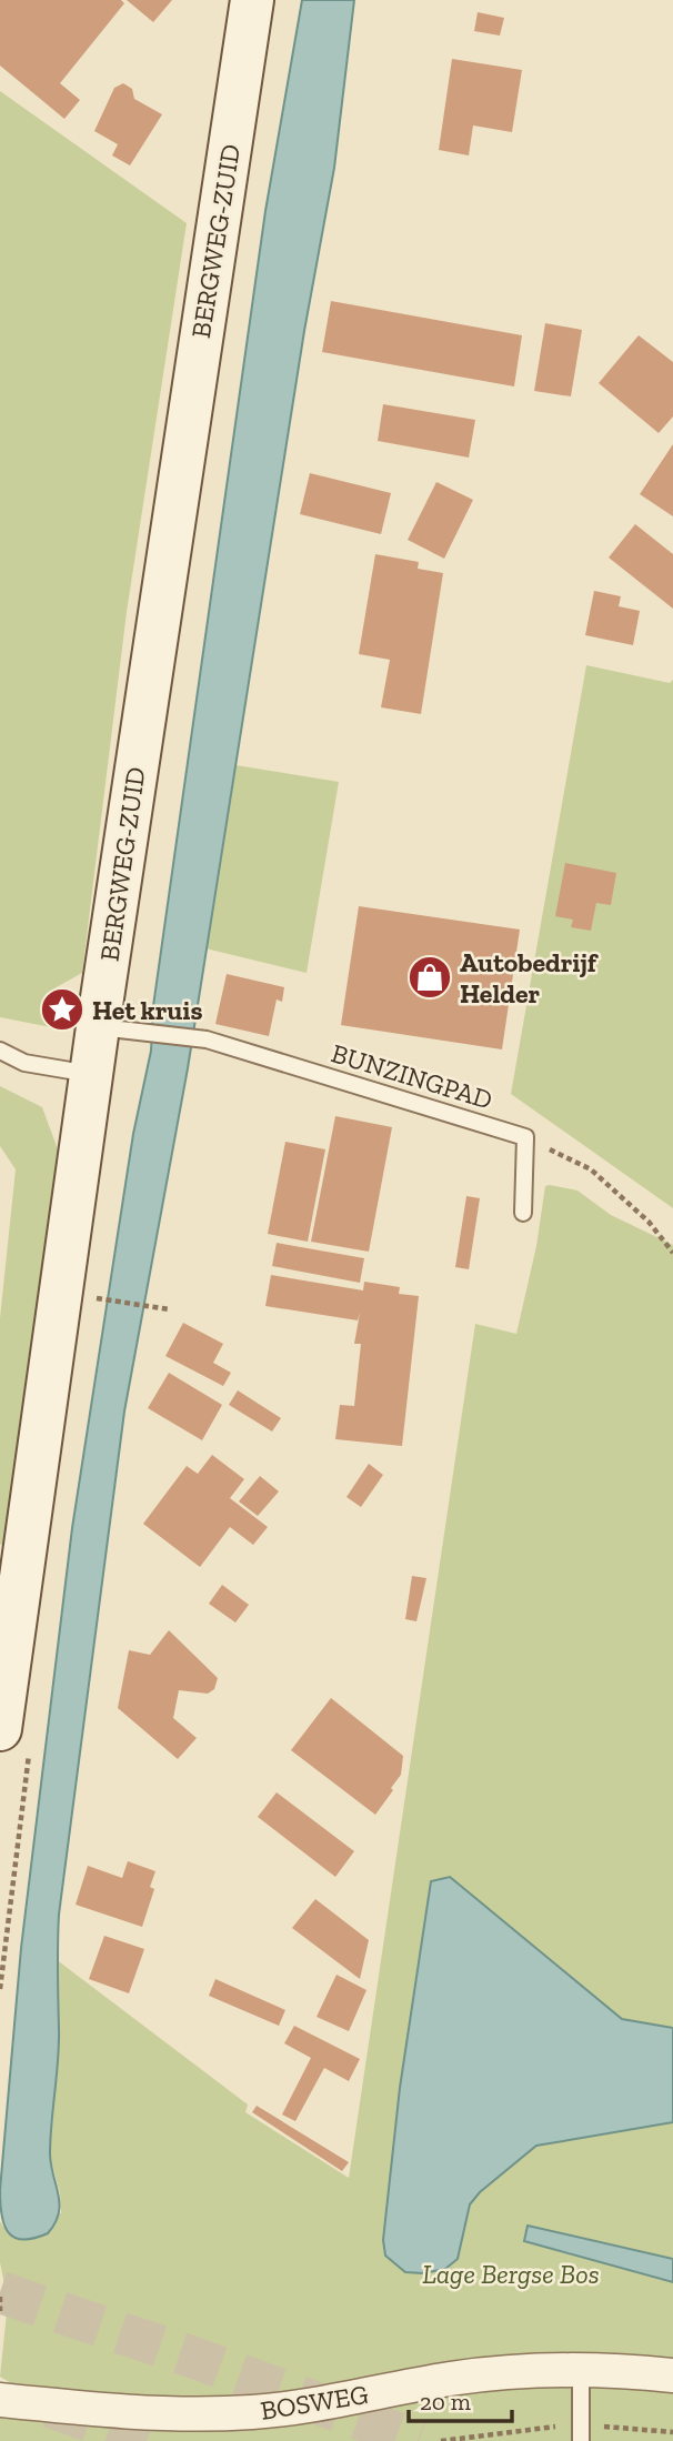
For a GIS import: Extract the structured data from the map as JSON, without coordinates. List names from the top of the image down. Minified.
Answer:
{"streets":{"street":["BERGWEG-ZUID","BOSWEG"],"lane":["BUNZINGPAD"]},"crossings":[["BERGWEG-ZUID","BUNZINGPAD"]],"parks":["Lage Bergse Bos"],"places":{"shop":["Autobedrijf Helder"],"place":["Het kruis"]},"scale_bar":"20 m"}
